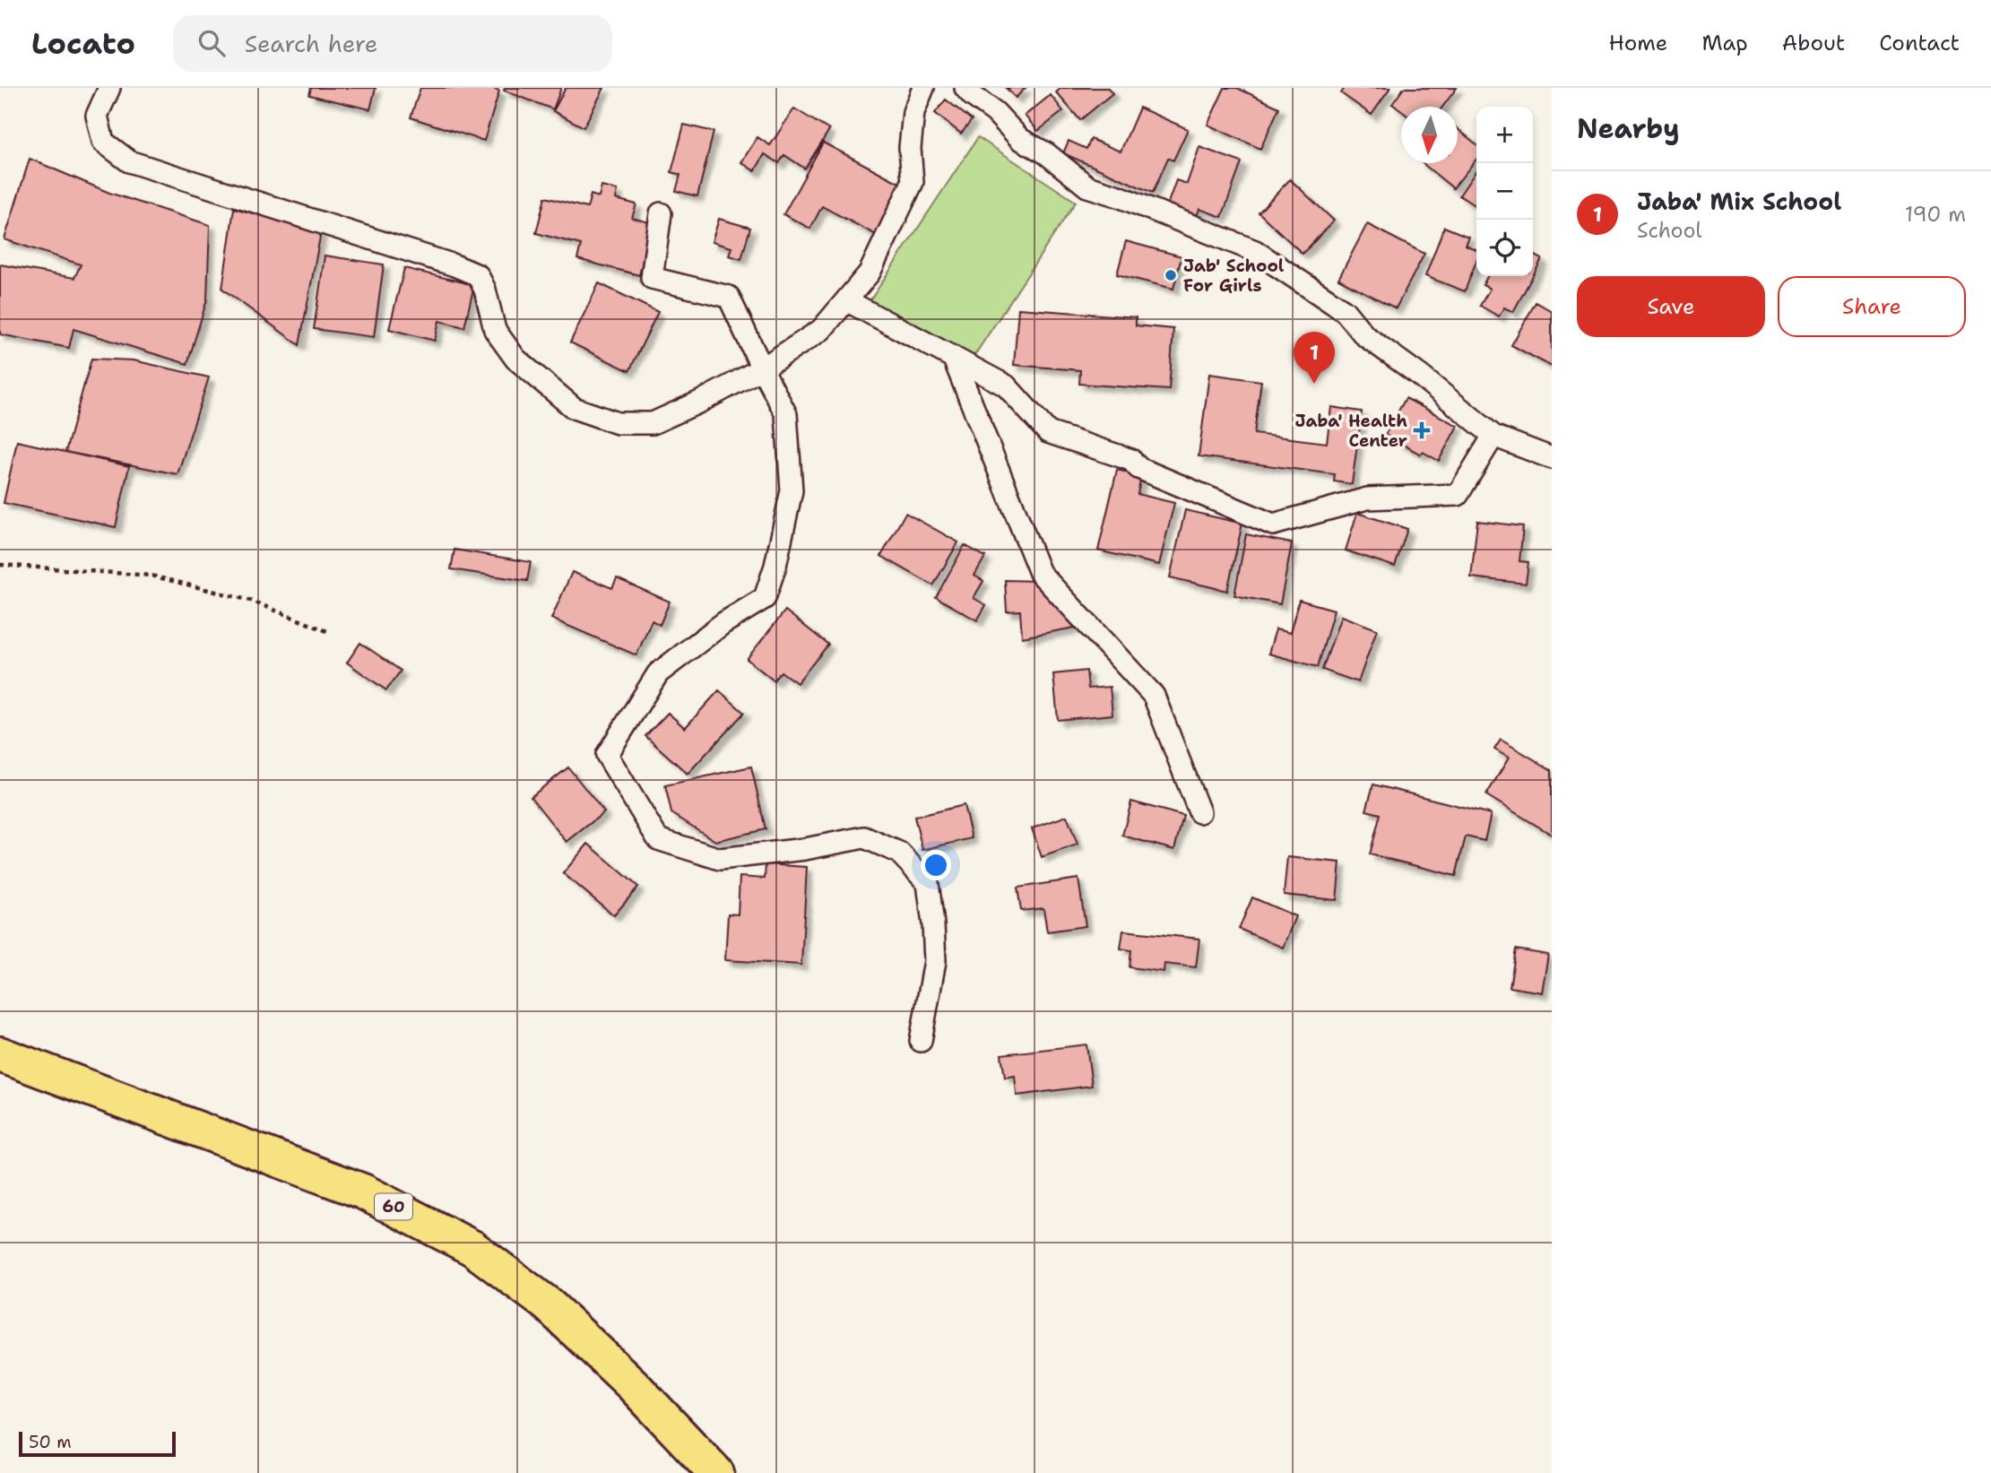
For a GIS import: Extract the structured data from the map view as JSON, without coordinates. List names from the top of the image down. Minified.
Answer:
{"streets":{"highway":["60"]},"places":{"other":["Jab' School For Girls"],"health":["Jaba' Health Center"]},"scale_bar":"50 m","north":"bottom","page":{"header":"Locato","search":"Search here","nav":["Home","Map","About","Contact"],"heading":"Nearby","map_buttons":["+","−"],"list":[{"mark":"1","name":"Jaba' Mix School","note":"School","value":"190 m"}],"buttons":["Save","Share"],"pins":"1","scale":"50 m"}}
